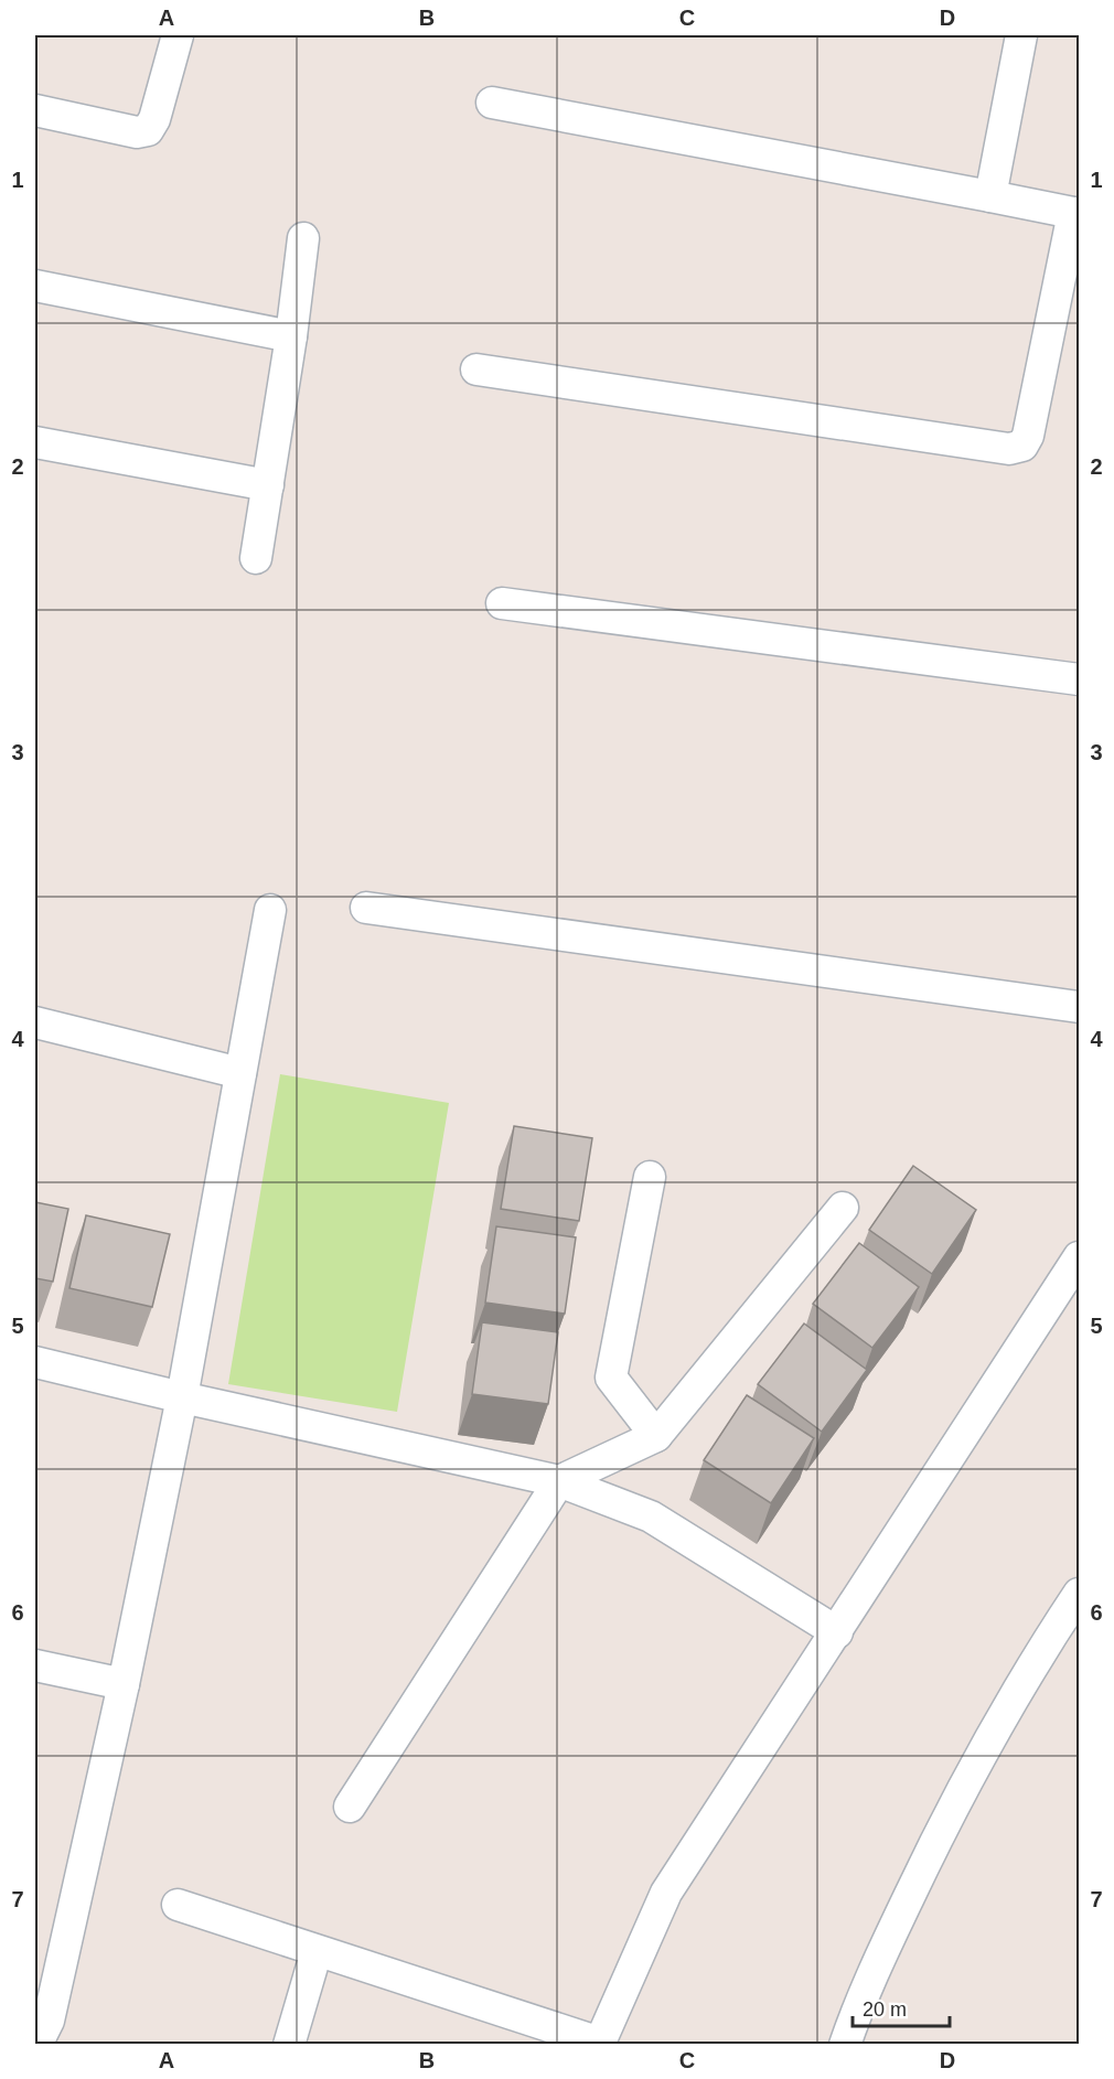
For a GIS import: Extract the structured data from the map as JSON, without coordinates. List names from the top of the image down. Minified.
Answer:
{"scale_bar":"20 m","grid":{"columns":["A","B","C","D"],"rows":["1","2","3","4","5","6","7"]}}
